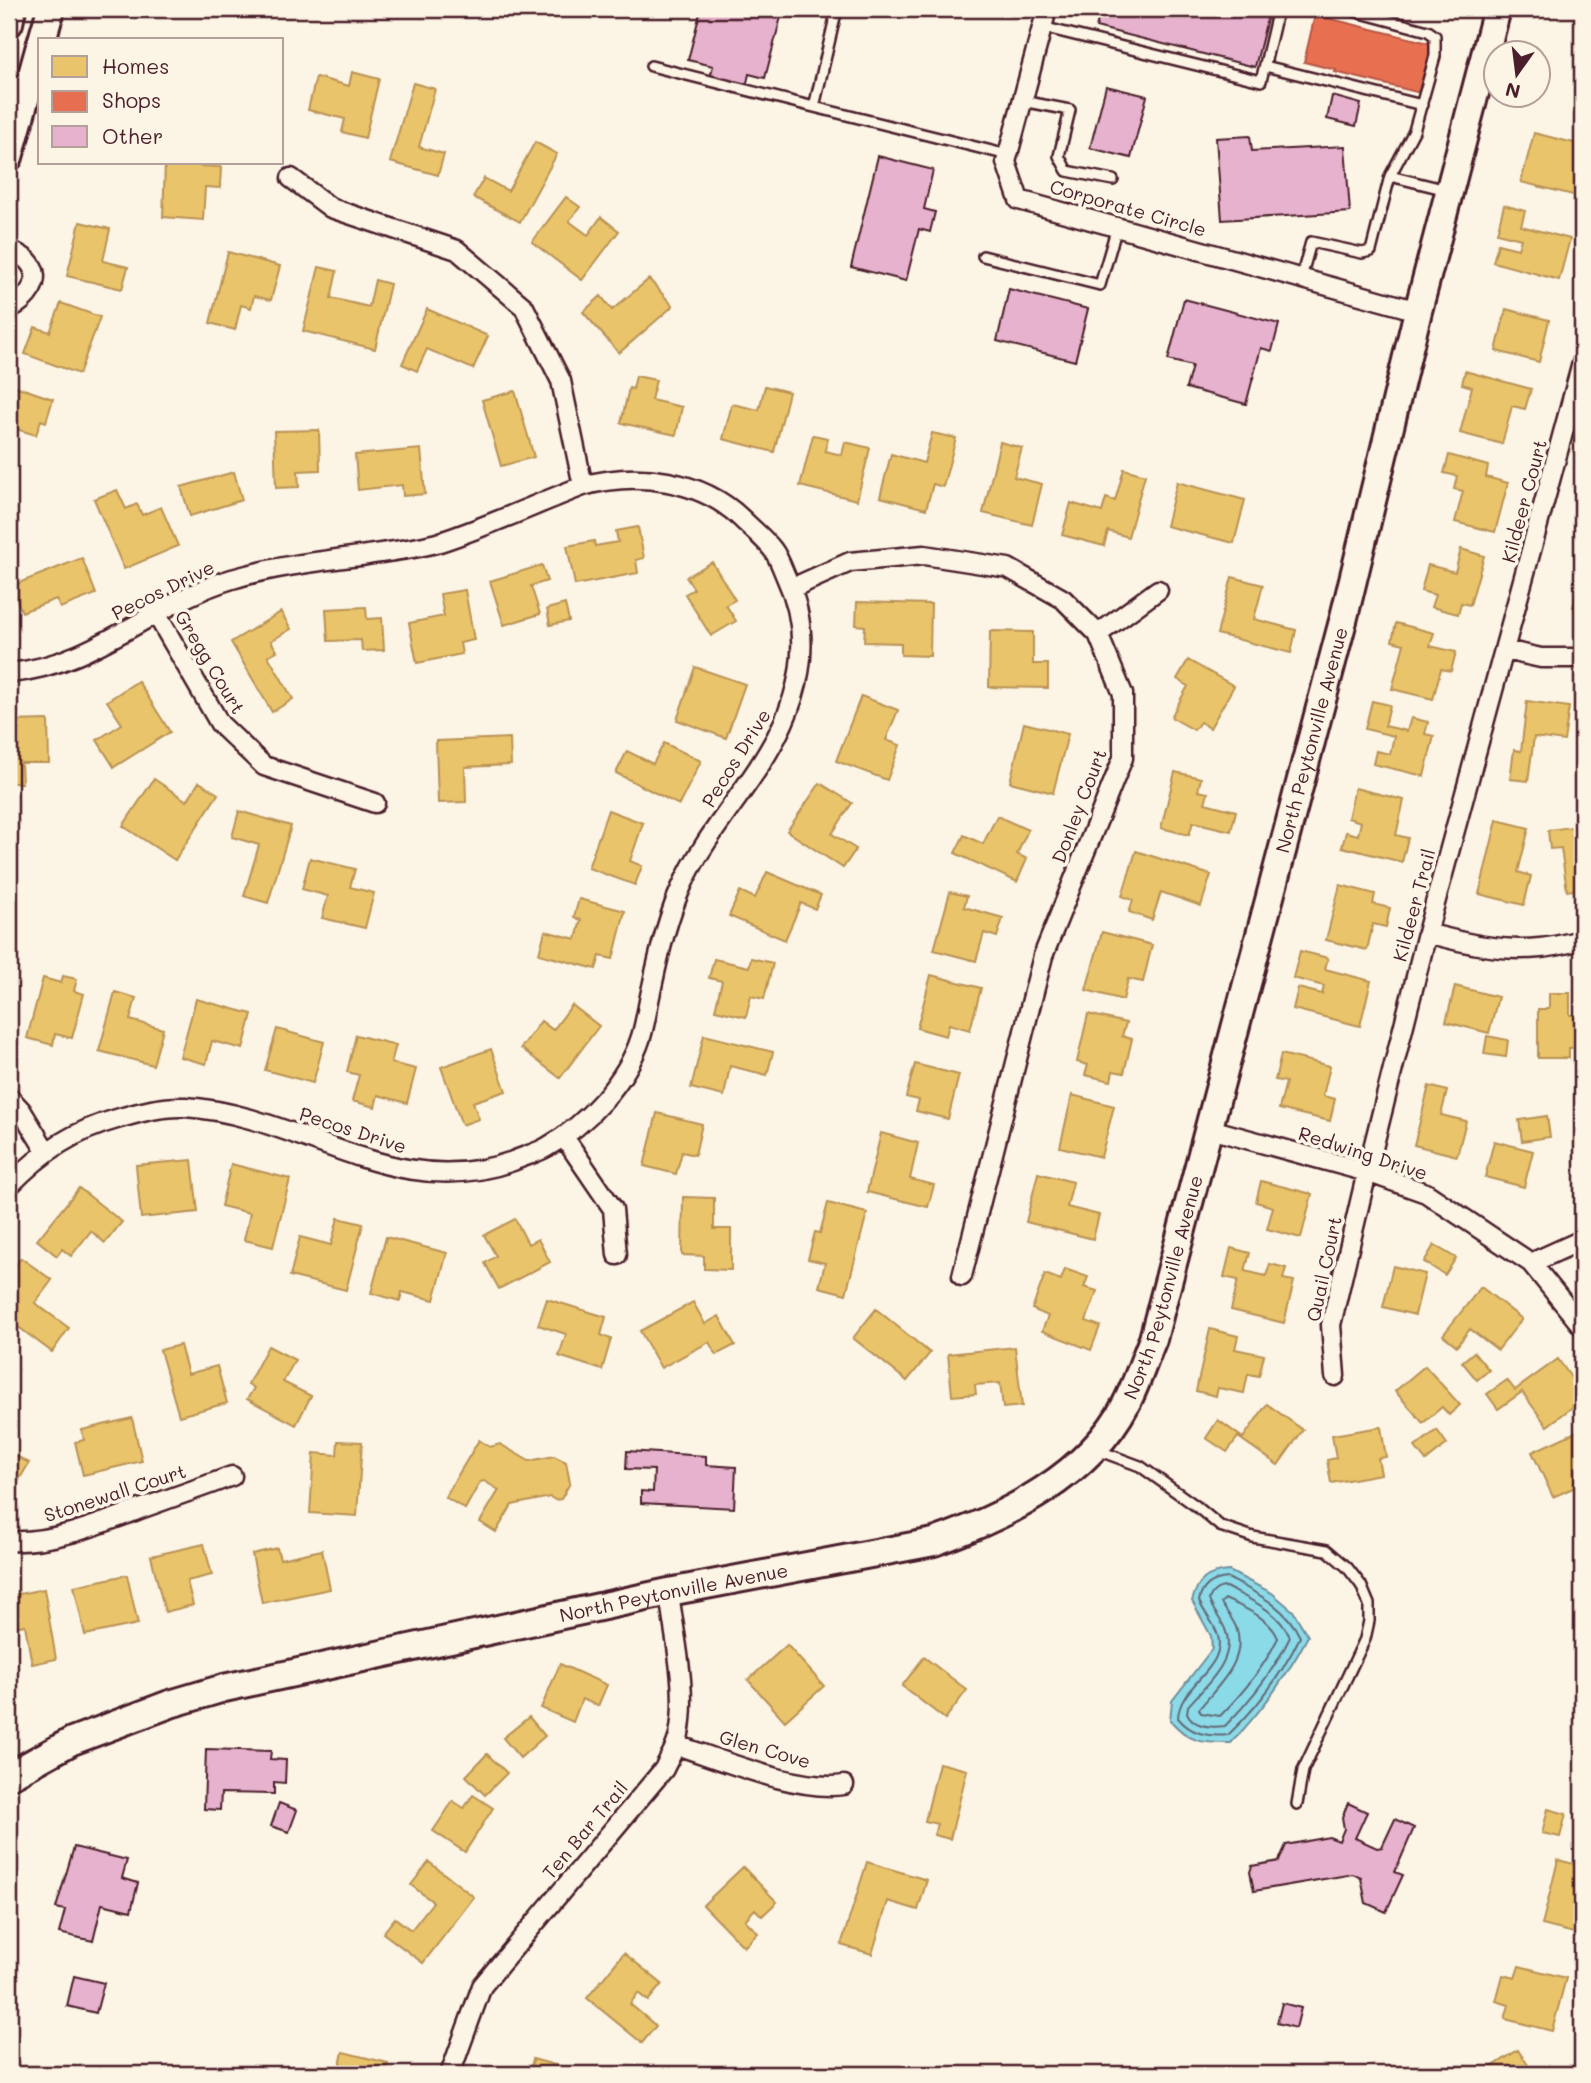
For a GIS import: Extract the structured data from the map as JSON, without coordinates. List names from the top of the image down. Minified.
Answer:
{"streets":{"street":["Corporate Circle","Kildeer Court","Pecos Drive","Gregg Court","North Peytonville Avenue","Donley Court","Kildeer Trail","Redwing Drive","Quail Court","Stonewall Court","Glen Cove","Ten Bar Trail"]},"crossings":[["Corporate Circle","North Peytonville Avenue"],["Kildeer Court","Kildeer Trail"],["Pecos Drive","Gregg Court"],["Pecos Drive","Donley Court"],["North Peytonville Avenue","Redwing Drive"],["North Peytonville Avenue","Ten Bar Trail"],["Kildeer Trail","Redwing Drive"],["Kildeer Trail","Quail Court"],["Redwing Drive","Quail Court"],["Glen Cove","Ten Bar Trail"]],"legend":["Homes","Shops","Other"],"north":"bottom"}
